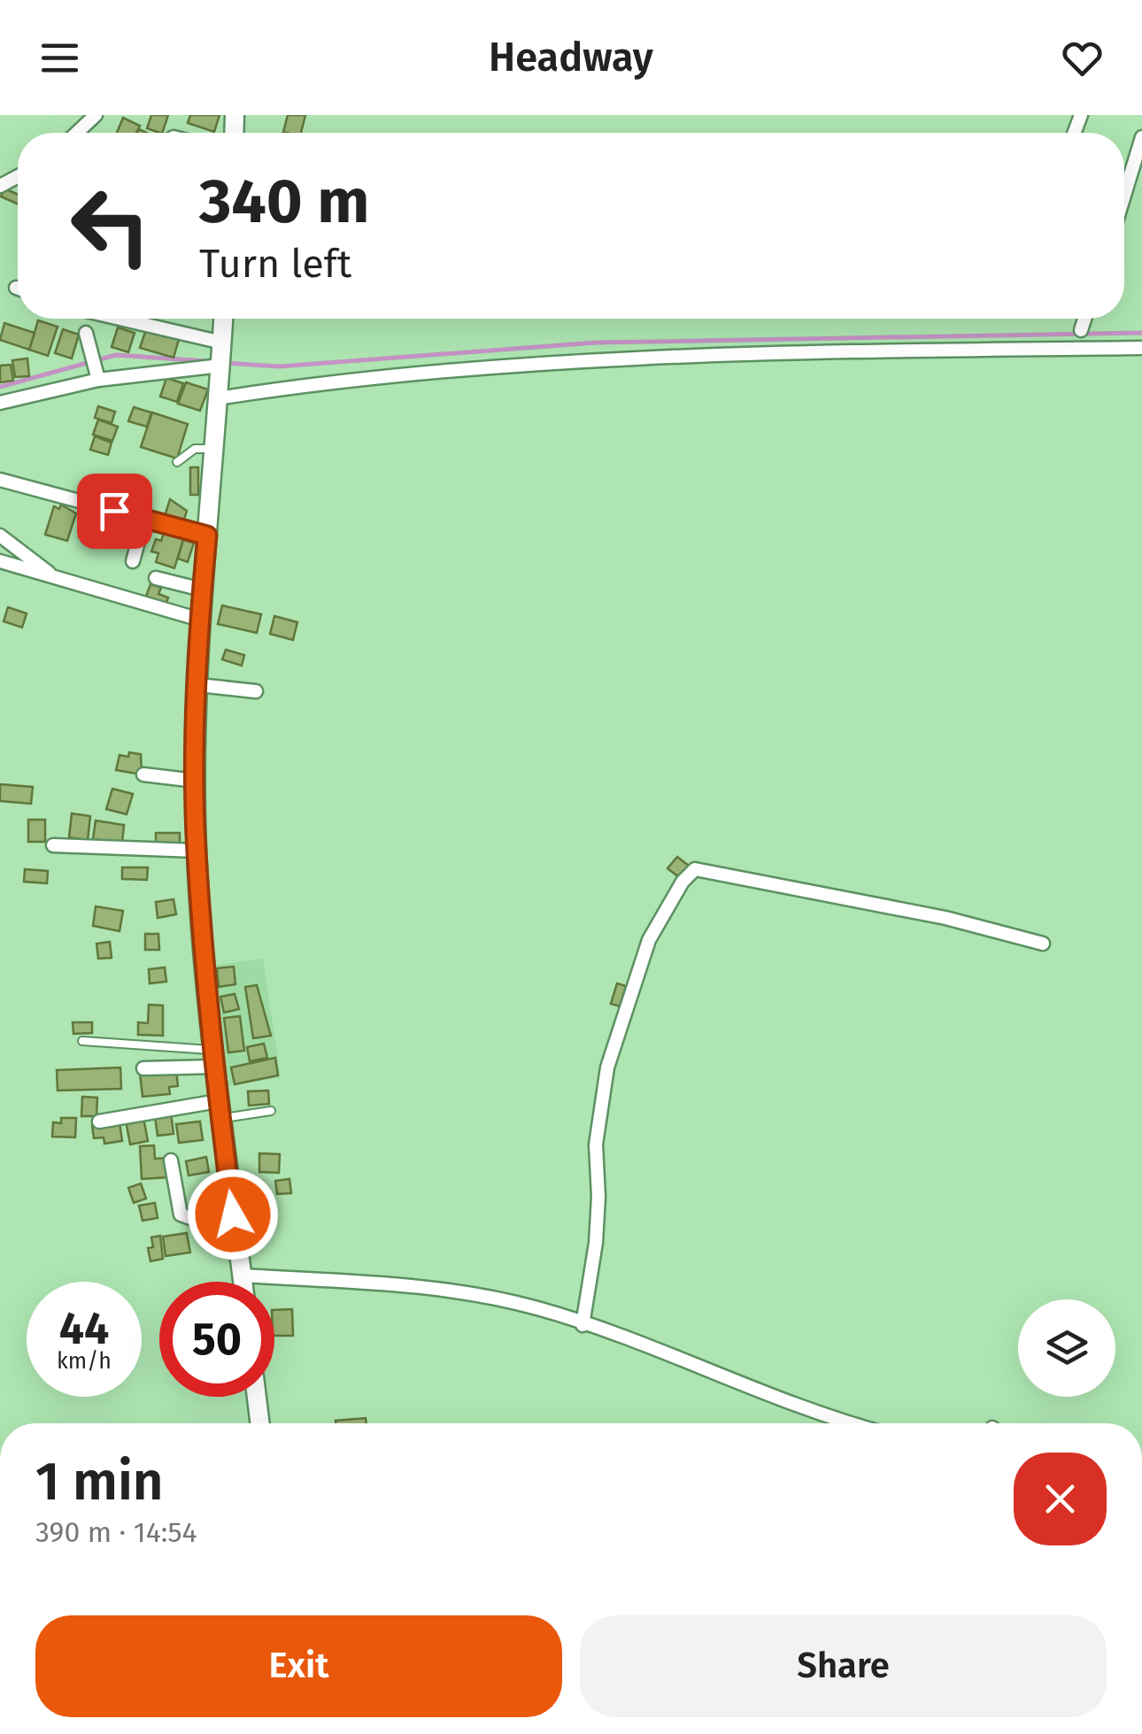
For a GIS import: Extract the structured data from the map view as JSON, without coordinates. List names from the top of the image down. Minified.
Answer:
{"page":{"header":"Headway","turn":["340 m","Turn left"],"speed":"44 km/h","limit":"50","heading":["1 min","390 m · 14:54"],"buttons":["Exit","Share"]}}
